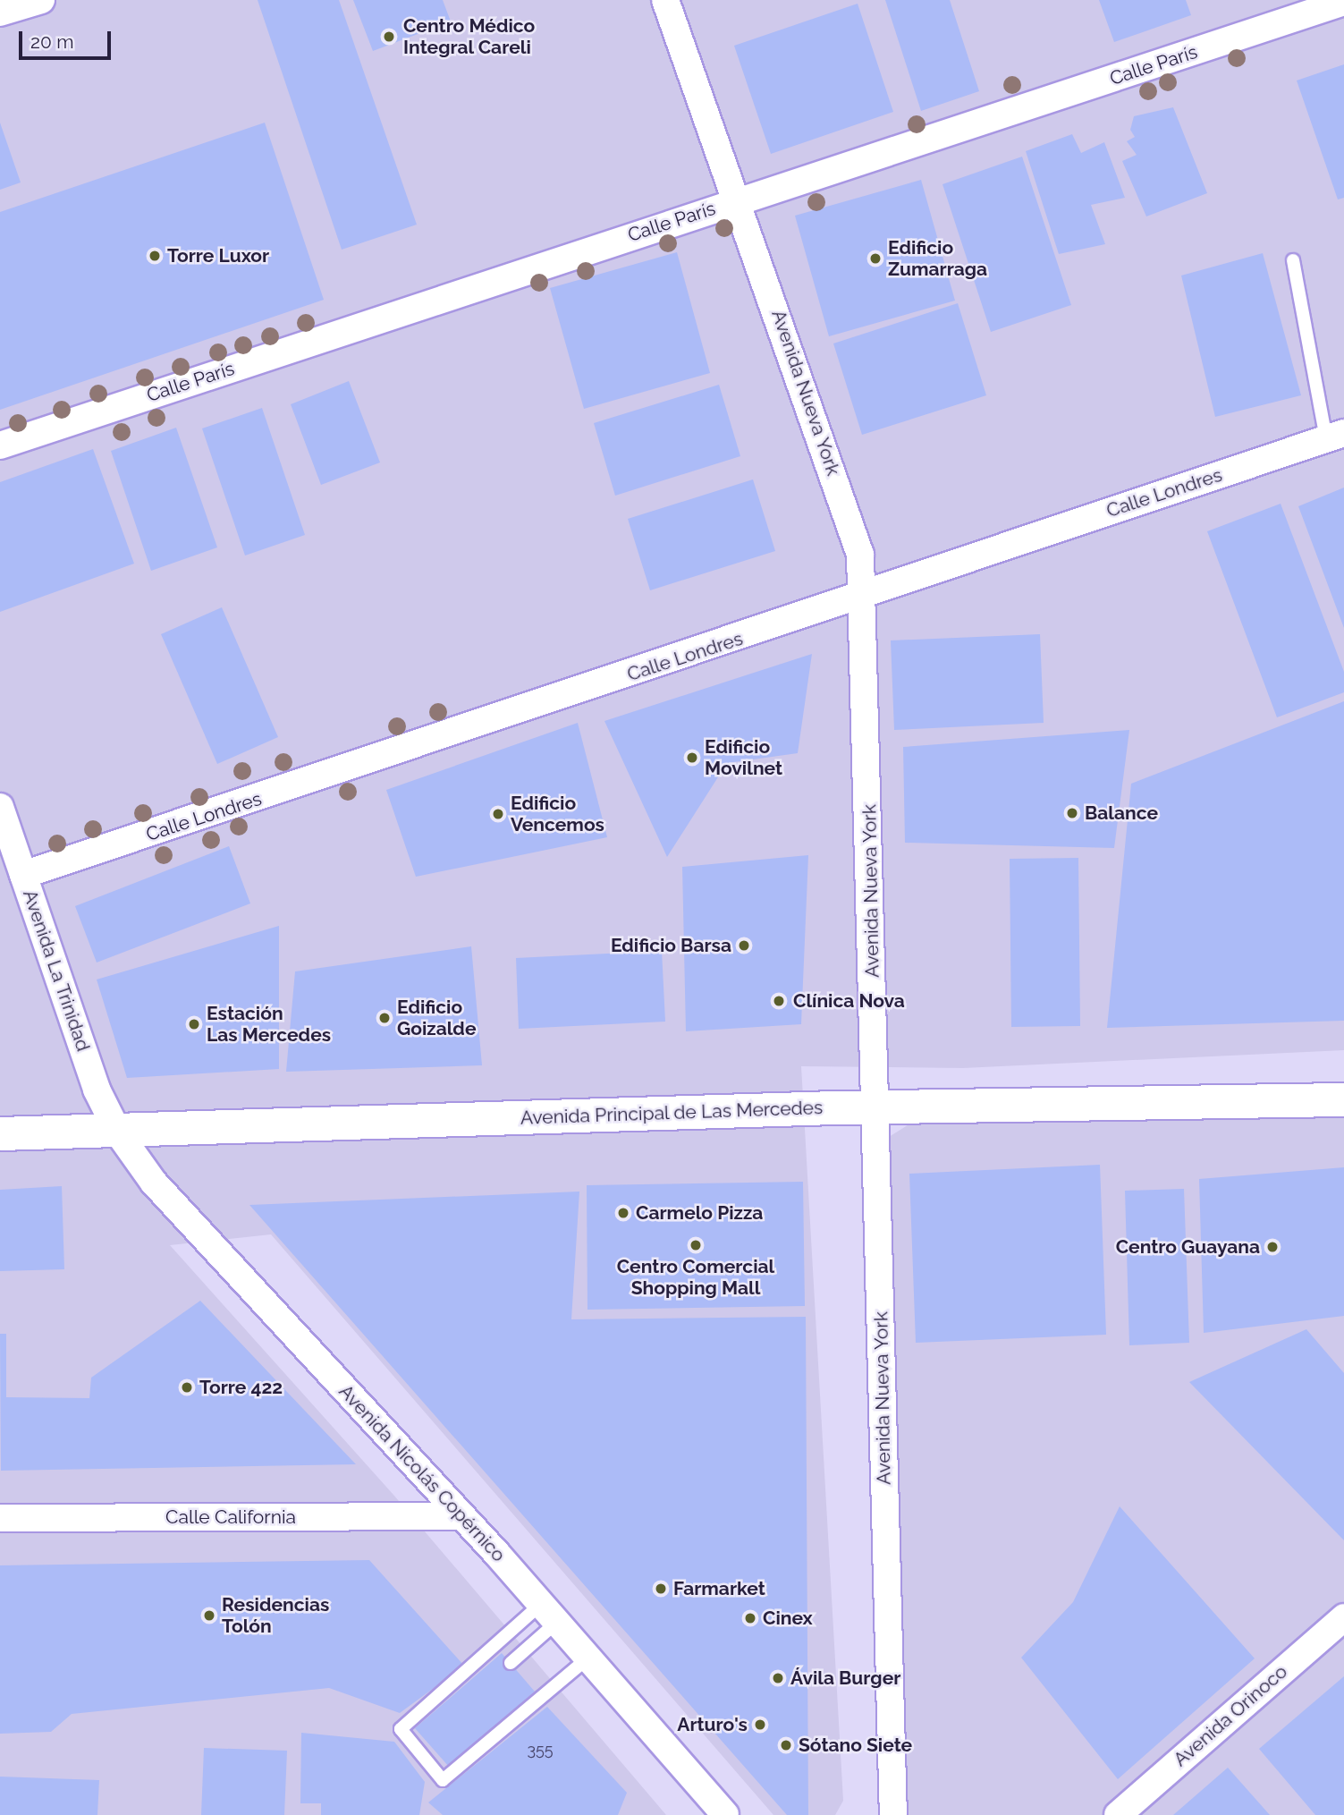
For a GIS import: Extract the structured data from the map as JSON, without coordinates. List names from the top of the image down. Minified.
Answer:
{"streets":{"street":["Calle París","Avenida Nueva York","Calle Londres","Avenida La Trinidad","Avenida Principal de Las Mercedes","Avenida Nicolás Copérnico","Calle California","Avenida Orinoco"]},"crossings":[["Calle París","Avenida Nueva York"],["Avenida Nueva York","Calle Londres"],["Avenida Nueva York","Avenida Principal de Las Mercedes"],["Calle Londres","Avenida La Trinidad"],["Avenida La Trinidad","Avenida Principal de Las Mercedes"],["Avenida La Trinidad","Avenida Nicolás Copérnico"],["Avenida Principal de Las Mercedes","Avenida Nicolás Copérnico"],["Avenida Nicolás Copérnico","Calle California"]],"places":["Centro Médico Integral Careli","Torre Luxor","Edificio Zumarraga","Edificio Movilnet","Balance","Edificio Vencemos","Edificio Barsa","Clínica Nova","Edificio Goizalde","Estación Las Mercedes","Carmelo Pizza","Centro Comercial Shopping Mall","Centro Guayana","Torre 422","Farmarket","Residencias Tolón","Cinex","Ávila Burger","Arturo's","Sótano Siete"],"house_numbers":["355"],"scale_bar":"20 m"}
